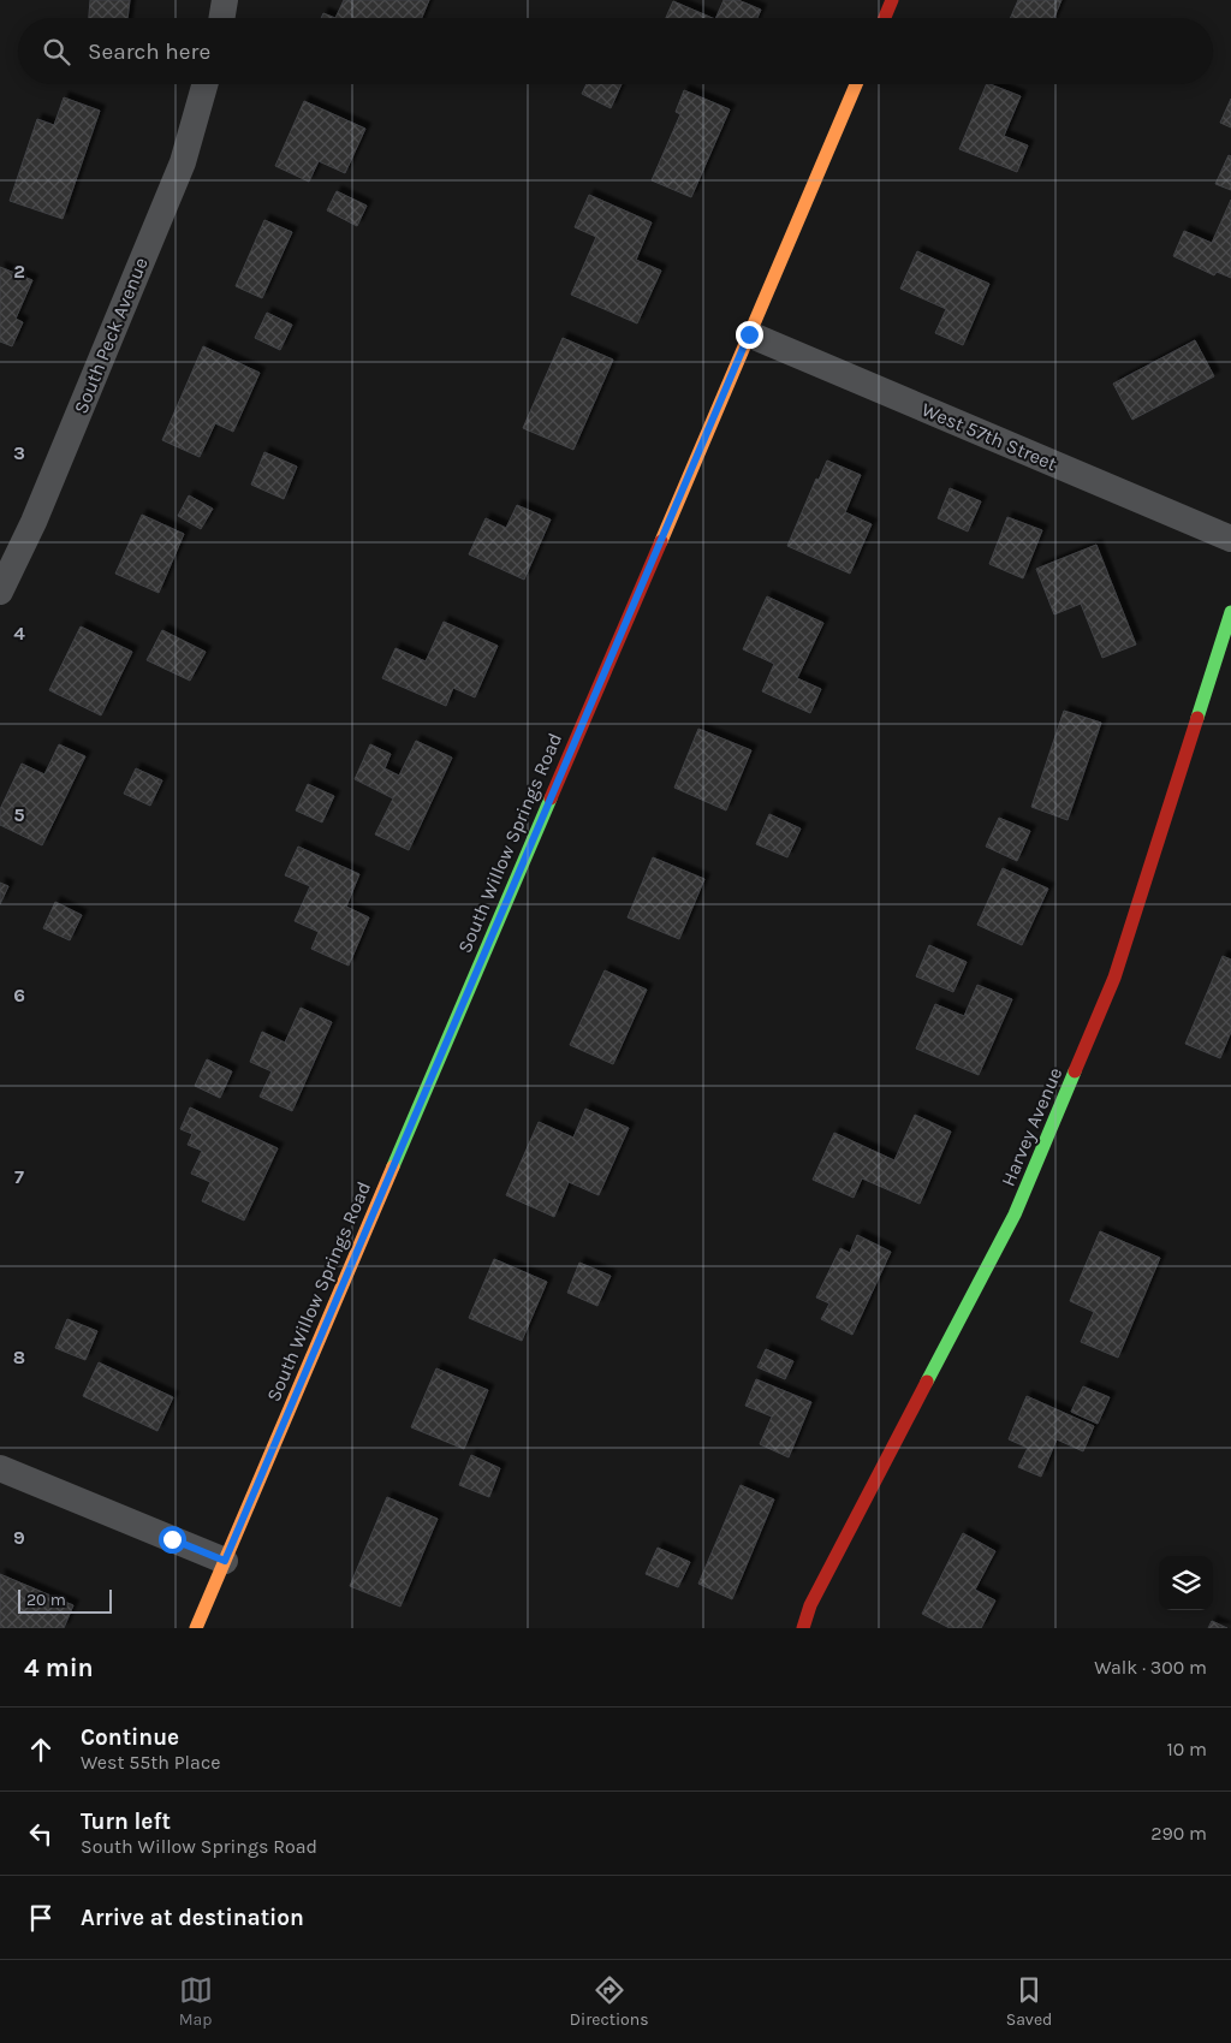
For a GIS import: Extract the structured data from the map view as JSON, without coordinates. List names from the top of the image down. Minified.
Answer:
{"streets":{"street":["South Peck Avenue","West 57th Street","South Willow Springs Road","Harvey Avenue"]},"crossings":[["West 57th Street","South Willow Springs Road"]],"scale_bar":"20 m","page":{"search":"Search here","scale":"20 m","heading":["4 min","Walk · 300 m"],"list":[["Continue","West 55th Place","10 m"],["Turn left","South Willow Springs Road","290 m"],"Arrive at destination"],"nav":["Map","Directions","Saved"]},"grid":{"rows":["2","3","4","5","6","7","8","9"]}}
